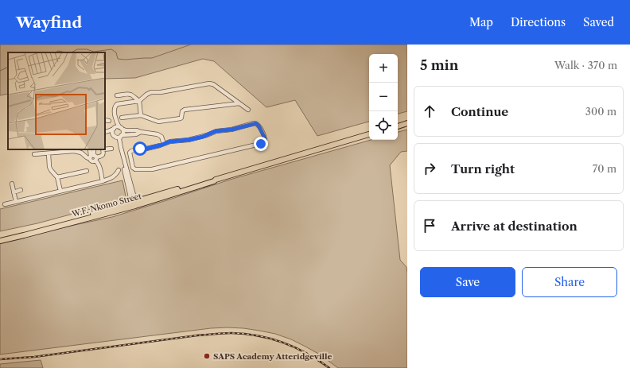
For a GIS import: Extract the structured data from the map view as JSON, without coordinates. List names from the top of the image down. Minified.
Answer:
{"streets":{"main road":["W.F. Nkomo Street"]},"places":["SAPS Academy Atteridgeville"],"page":{"header":"Wayfind","nav":["Map","Directions","Saved"],"heading":["5 min","Walk · 370 m"],"map_buttons":["+","−"],"list":[["Continue","300 m"],["Turn right","70 m"],"Arrive at destination"],"buttons":["Save","Share"]}}
